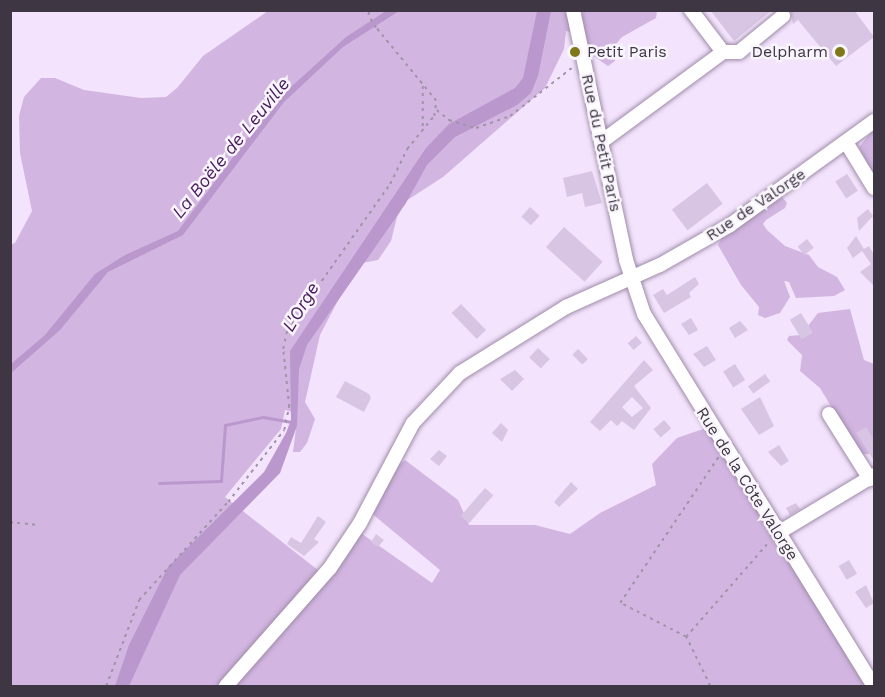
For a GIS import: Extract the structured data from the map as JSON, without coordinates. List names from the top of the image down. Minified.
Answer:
{"streets":{"street":["Rue du Petit Paris","Rue de Valorge","Rue de la Côte Valorge"]},"crossings":[["Rue du Petit Paris","Rue de Valorge"],["Rue du Petit Paris","Rue de la Côte Valorge"],["Rue de Valorge","Rue de la Côte Valorge"]],"water":["La Boële de Leuville","L'Orge"],"places":["Petit Paris","Delpharm"]}
